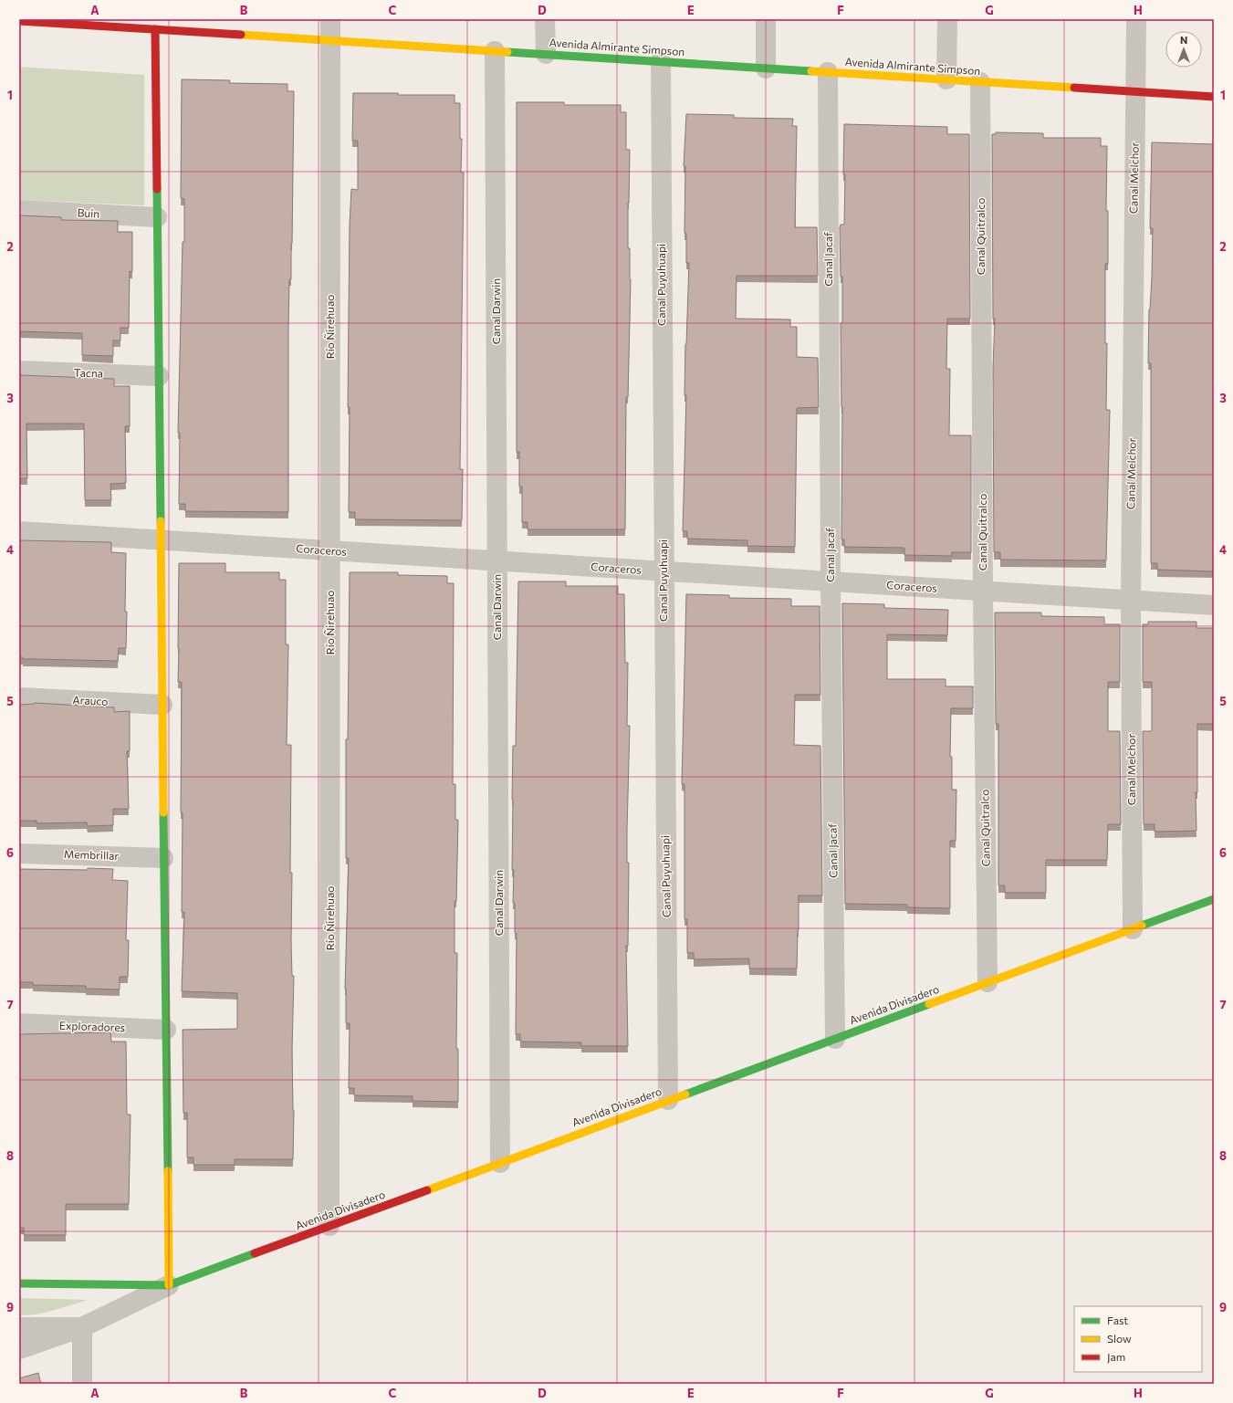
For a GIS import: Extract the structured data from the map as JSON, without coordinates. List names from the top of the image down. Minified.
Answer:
{"streets":{"street":["Avenida Almirante Simpson","Canal Melchor","Buin","Canal Quitralco","Canal Jacaf","Canal Puyuhuapi","Canal Darwin","Río Ñirehuao","Tacna","Coraceros","Arauco","Membrillar","Avenida Divisadero","Exploradores"]},"crossings":[["Avenida Almirante Simpson","Canal Melchor"],["Avenida Almirante Simpson","Canal Quitralco"],["Avenida Almirante Simpson","Canal Jacaf"],["Avenida Almirante Simpson","Canal Puyuhuapi"],["Avenida Almirante Simpson","Canal Darwin"],["Avenida Almirante Simpson","Río Ñirehuao"],["Canal Melchor","Coraceros"],["Canal Melchor","Avenida Divisadero"],["Canal Quitralco","Coraceros"],["Canal Quitralco","Avenida Divisadero"],["Canal Jacaf","Coraceros"],["Canal Jacaf","Avenida Divisadero"],["Canal Puyuhuapi","Coraceros"],["Canal Puyuhuapi","Avenida Divisadero"],["Canal Darwin","Coraceros"],["Canal Darwin","Avenida Divisadero"],["Río Ñirehuao","Coraceros"],["Río Ñirehuao","Avenida Divisadero"]],"legend":["Fast","Slow","Jam"],"north":"top","grid":{"columns":["A","B","C","D","E","F","G","H"],"rows":["1","2","3","4","5","6","7","8","9"]}}
